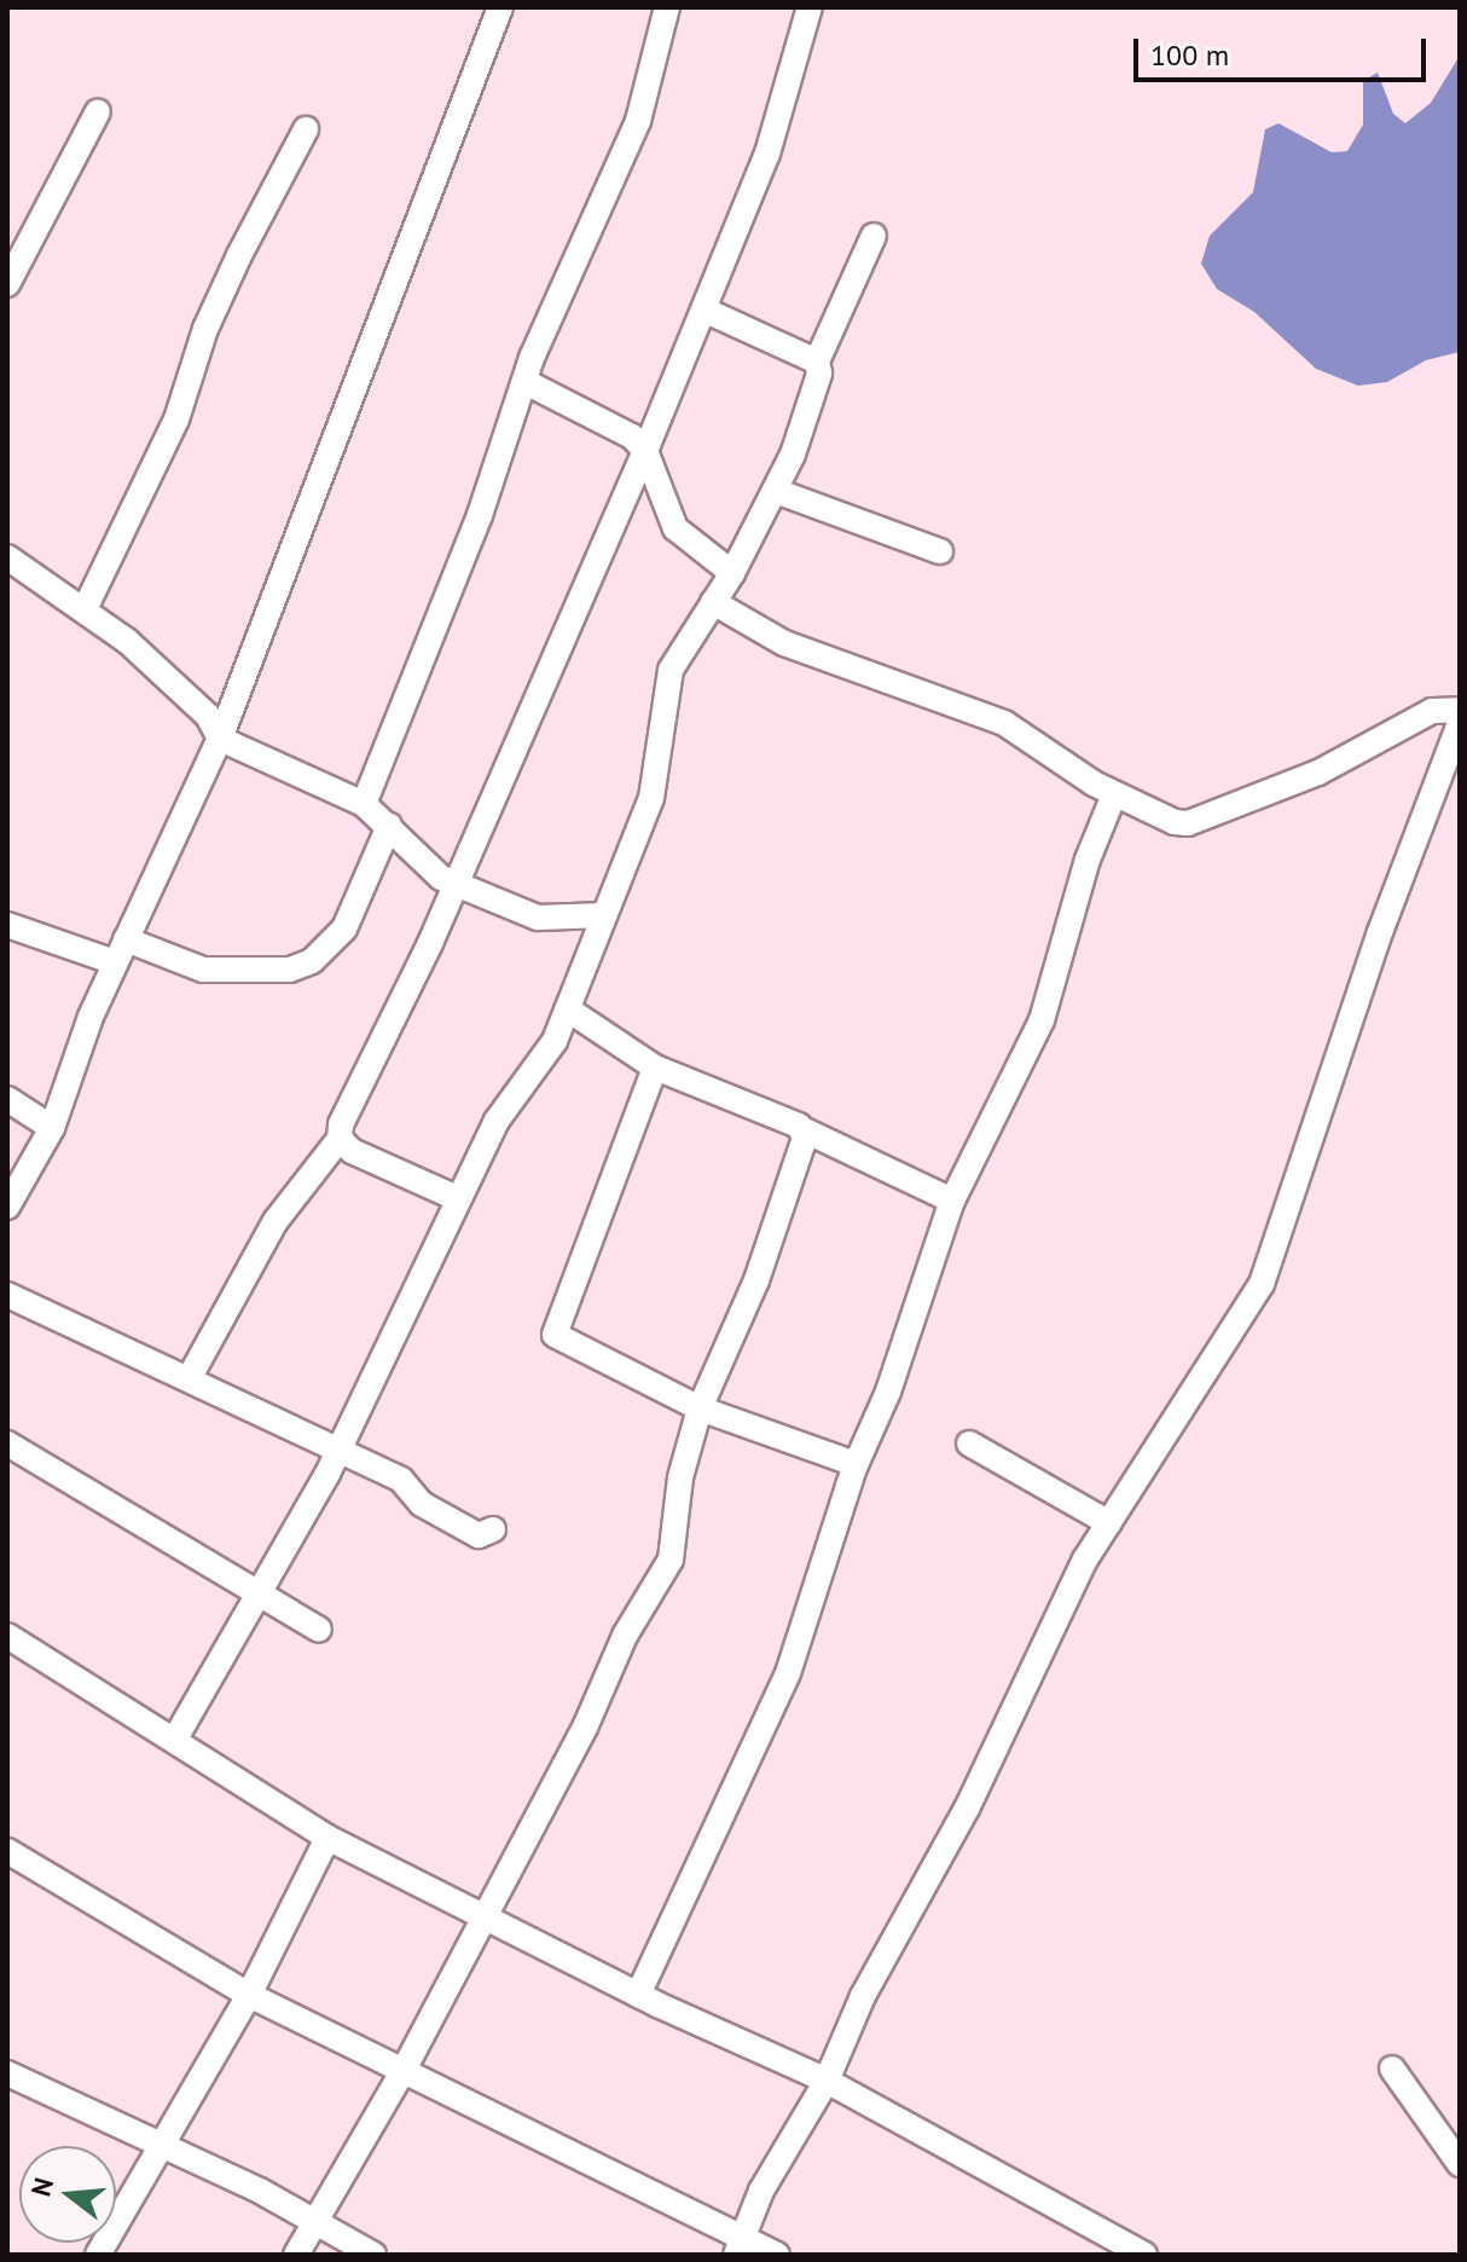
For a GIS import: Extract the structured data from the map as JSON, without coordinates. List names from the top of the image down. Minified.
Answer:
{"scale_bar":"100 m","north":"left"}
